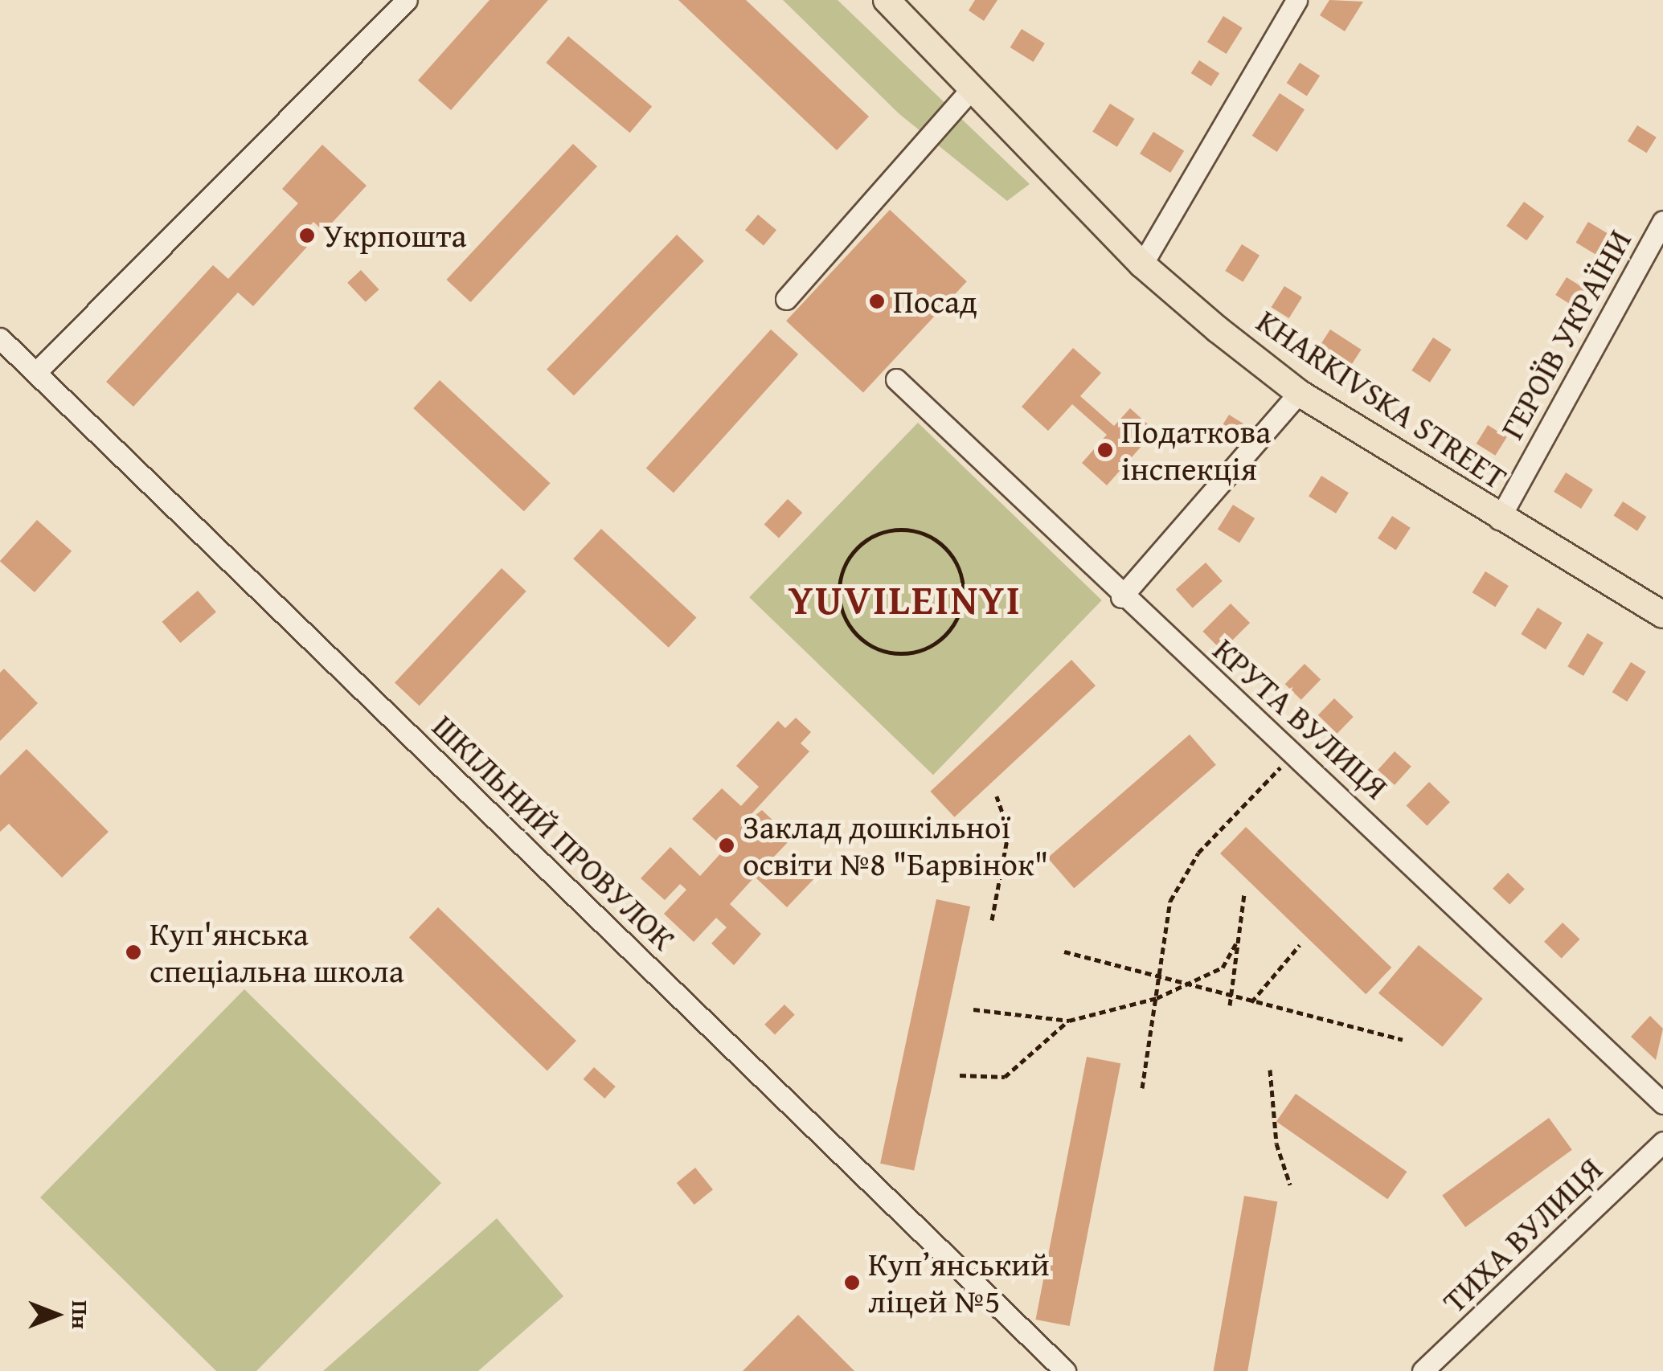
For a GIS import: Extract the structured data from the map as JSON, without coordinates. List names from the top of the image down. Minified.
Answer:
{"streets":{"main road":["KHARKIVSKA STREET"],"street":["ГЕРОЇВ УКРАЇНИ","КРУТА ВУЛИЦЯ","ШКІЛЬНИЙ ПРОВУЛОК","ТИХА ВУЛИЦЯ"]},"crossings":[["ГЕРОЇВ УКРАЇНИ","KHARKIVSKA STREET"]],"districts":["YUVILEINYI"],"places":["Укрпошта","Посад","Податкова інспекція","Заклад дошкільної освіти №8 \"Барвінок\"","Куп'янська спеціальна школа","Куп’янський ліцей №5"],"north":"right"}
